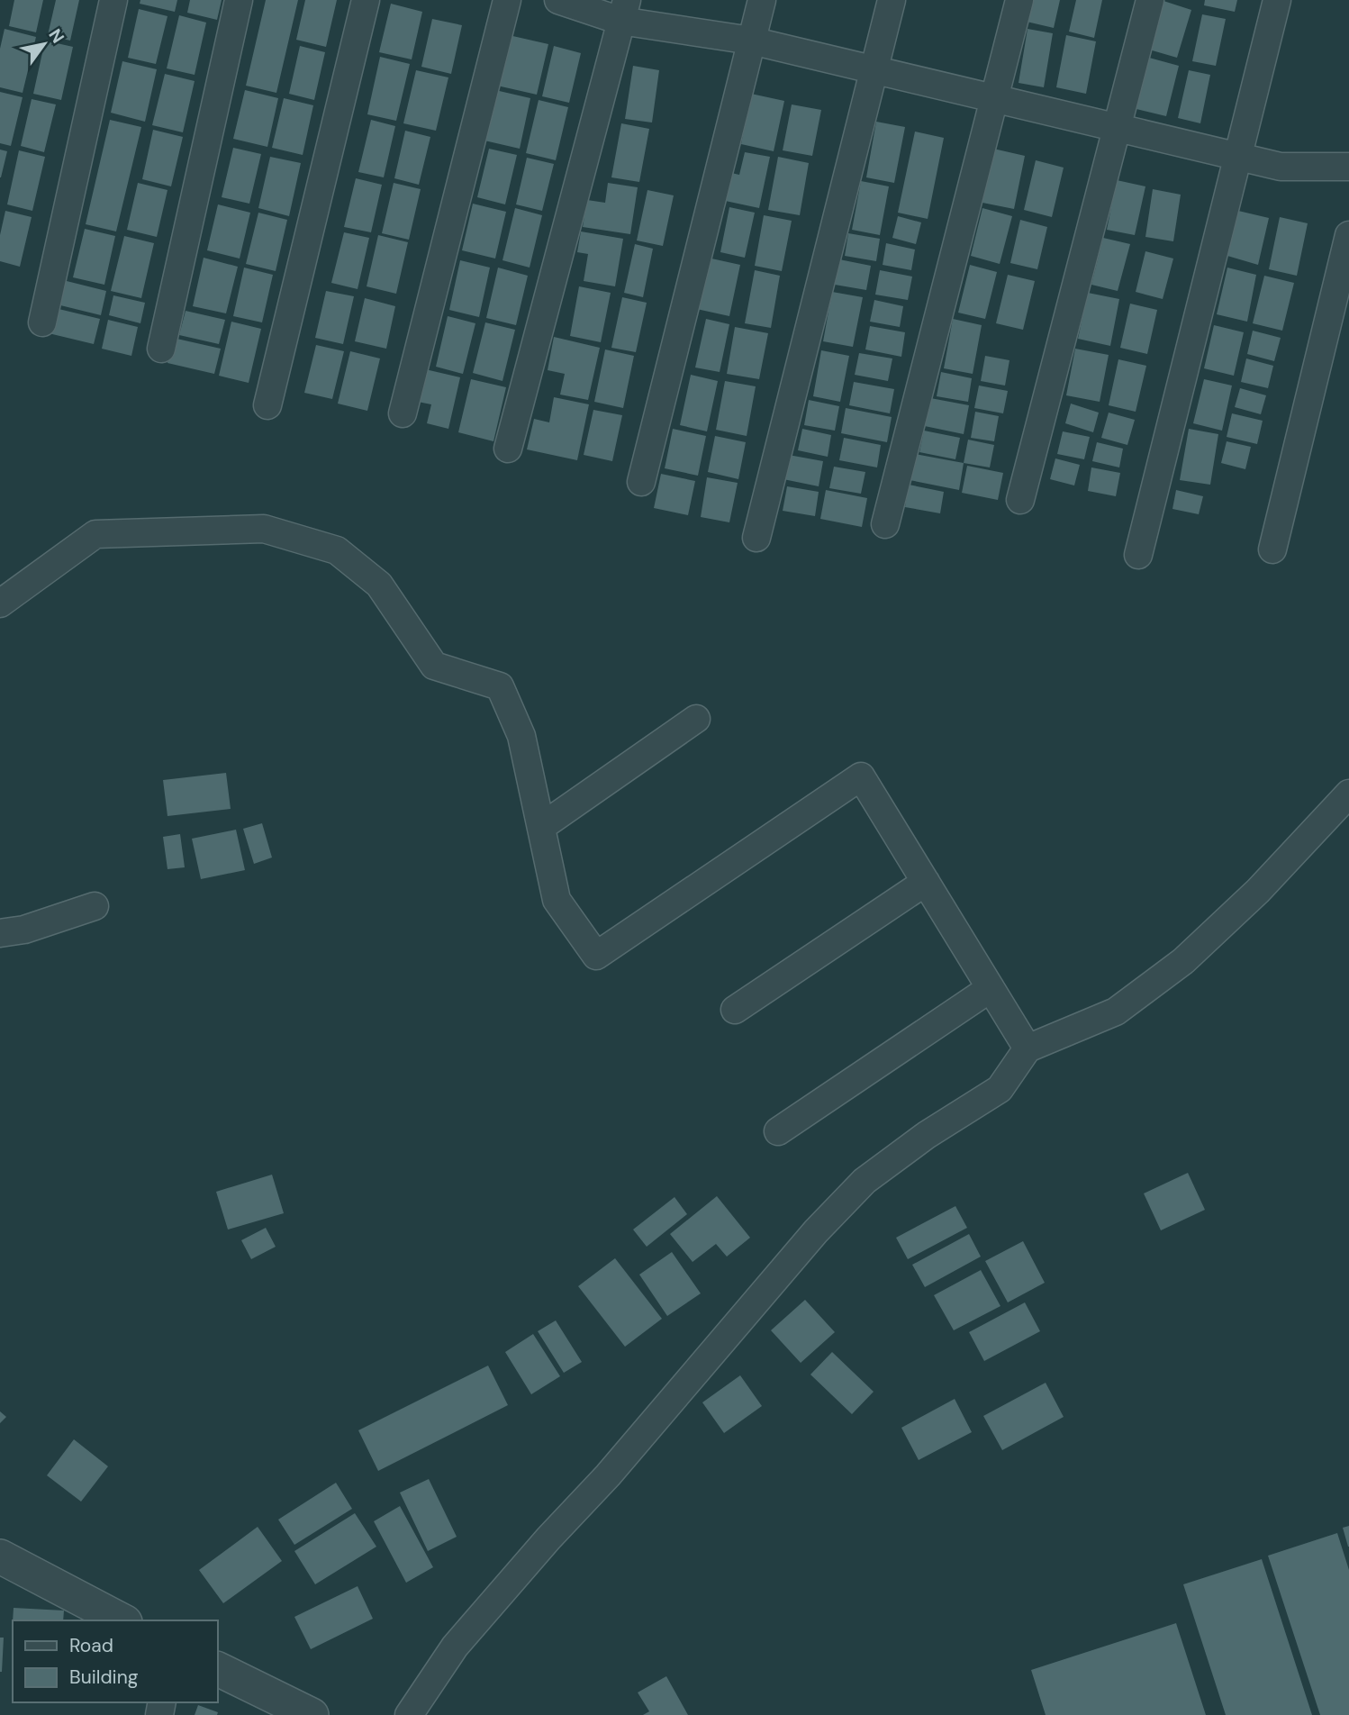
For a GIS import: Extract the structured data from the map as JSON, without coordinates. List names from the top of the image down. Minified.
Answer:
{"legend":["Road","Building"],"north":"top right"}
